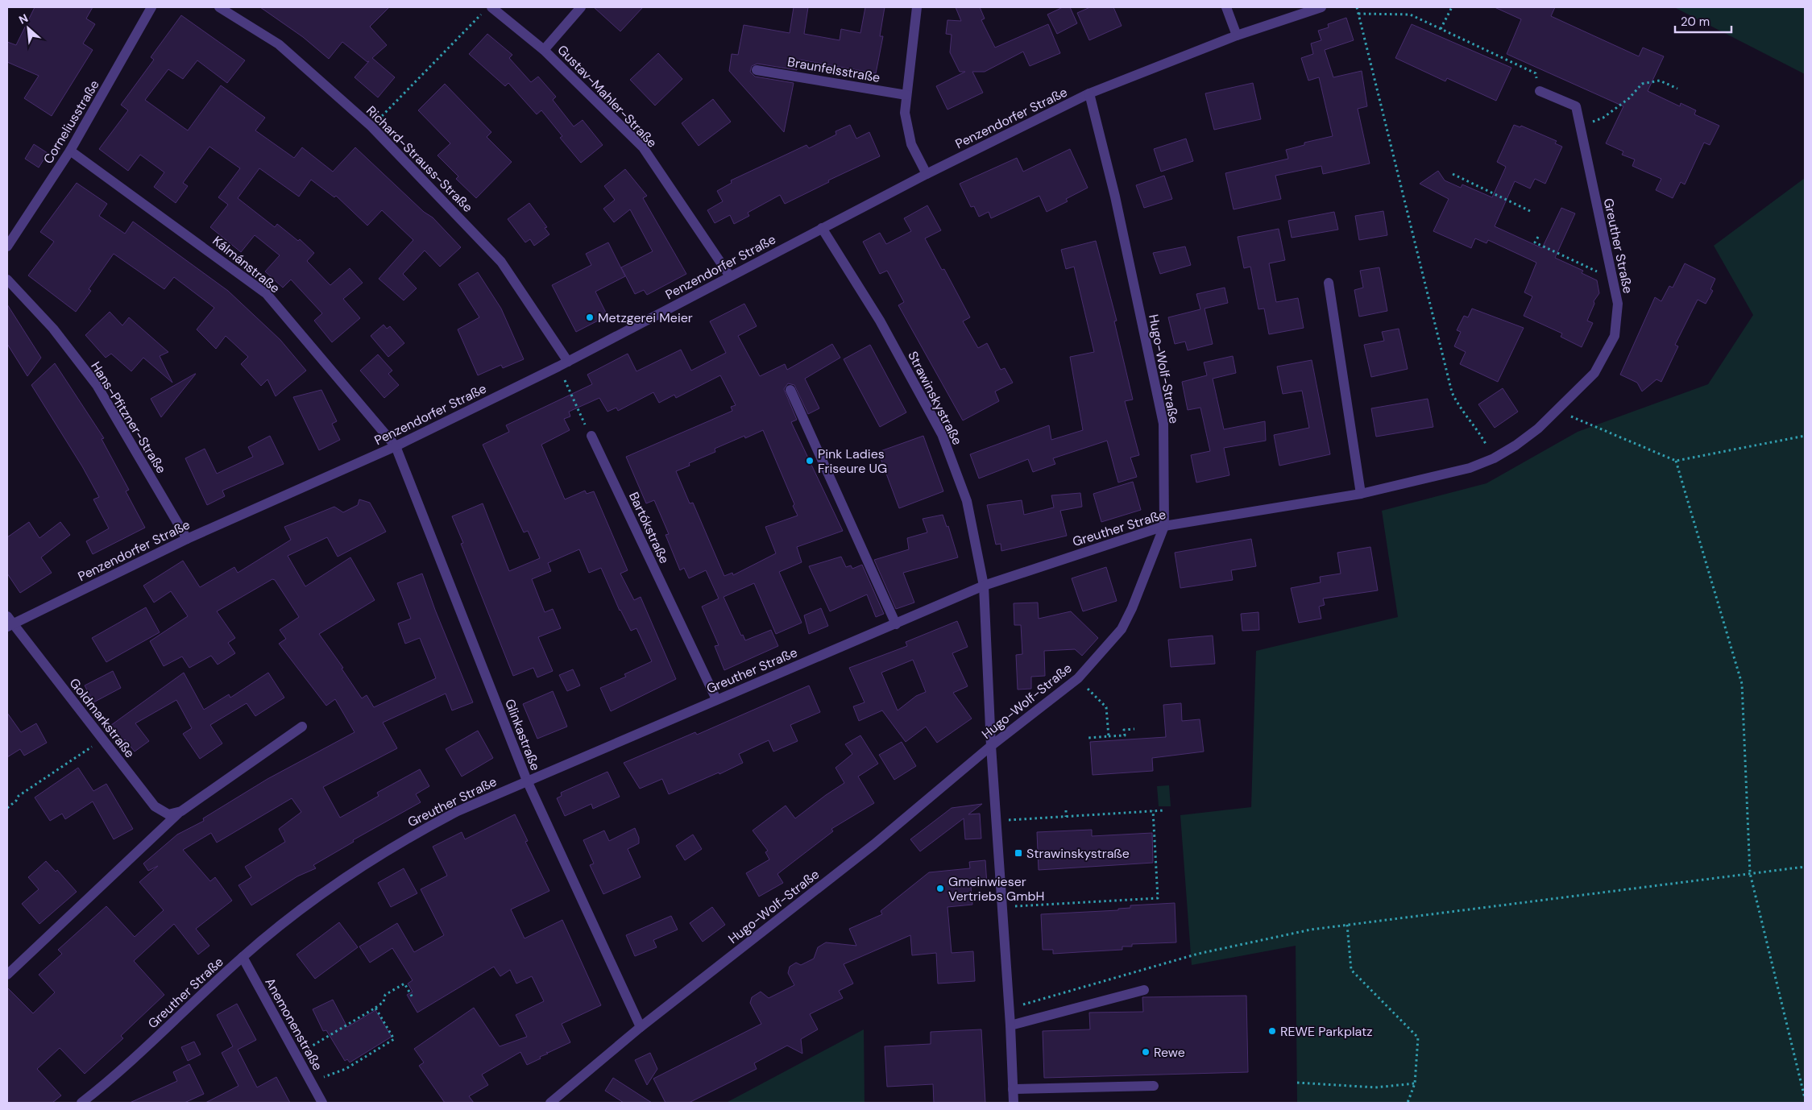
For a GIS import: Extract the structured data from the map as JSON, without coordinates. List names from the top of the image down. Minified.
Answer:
{"streets":{"street":["Braunfelsstraße","Gustav-Mahler-Straße","Penzendorfer Straße","Corneliusstraße","Richard-Strauss-Straße","Greuther Straße","Kálmánstraße","Hugo-Wolf-Straße","Strawinskystraße","Hans-Pfitzner-Straße","Bartókstraße","Goldmarkstraße","Glinkastraße","Anemonenstraße"]},"crossings":[["Gustav-Mahler-Straße","Penzendorfer Straße"],["Penzendorfer Straße","Richard-Strauss-Straße"],["Penzendorfer Straße","Kálmánstraße"],["Penzendorfer Straße","Hugo-Wolf-Straße"],["Penzendorfer Straße","Strawinskystraße"],["Penzendorfer Straße","Hans-Pfitzner-Straße"],["Penzendorfer Straße","Goldmarkstraße"],["Penzendorfer Straße","Glinkastraße"],["Corneliusstraße","Kálmánstraße"],["Greuther Straße","Hugo-Wolf-Straße"],["Greuther Straße","Strawinskystraße"],["Greuther Straße","Bartókstraße"],["Greuther Straße","Glinkastraße"],["Greuther Straße","Anemonenstraße"],["Kálmánstraße","Glinkastraße"],["Hugo-Wolf-Straße","Strawinskystraße"],["Hugo-Wolf-Straße","Glinkastraße"]],"places":{"other":["Metzgerei Meier","Pink Ladies Friseure UG","Gmeinwieser Vertriebs GmbH","REWE Parkplatz","Rewe"],"transit":["Strawinskystraße"]},"scale_bar":"20 m","north":"top left"}
